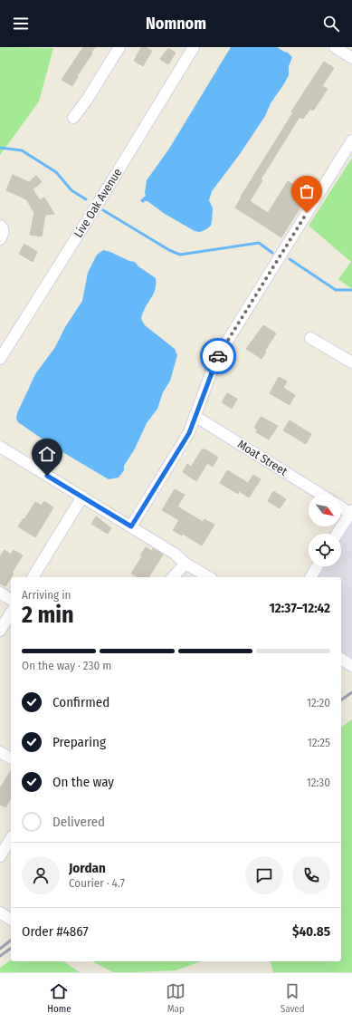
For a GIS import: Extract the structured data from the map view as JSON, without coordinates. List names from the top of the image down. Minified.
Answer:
{"streets":{"street":["Live Oak Avenue","Moat Street"]},"north":"bottom right","page":{"header":"Nomnom","heading":["2 min","Arriving in","12:37–12:42"],"panel":["Jordan","Courier · 4.7","Order #4867","$40.85"],"bar":"On the way · 230 m","list":[["Confirmed","12:20"],["Preparing","12:25"],["On the way","12:30"],"Delivered"],"tabs":["Home","Map","Saved"]}}
